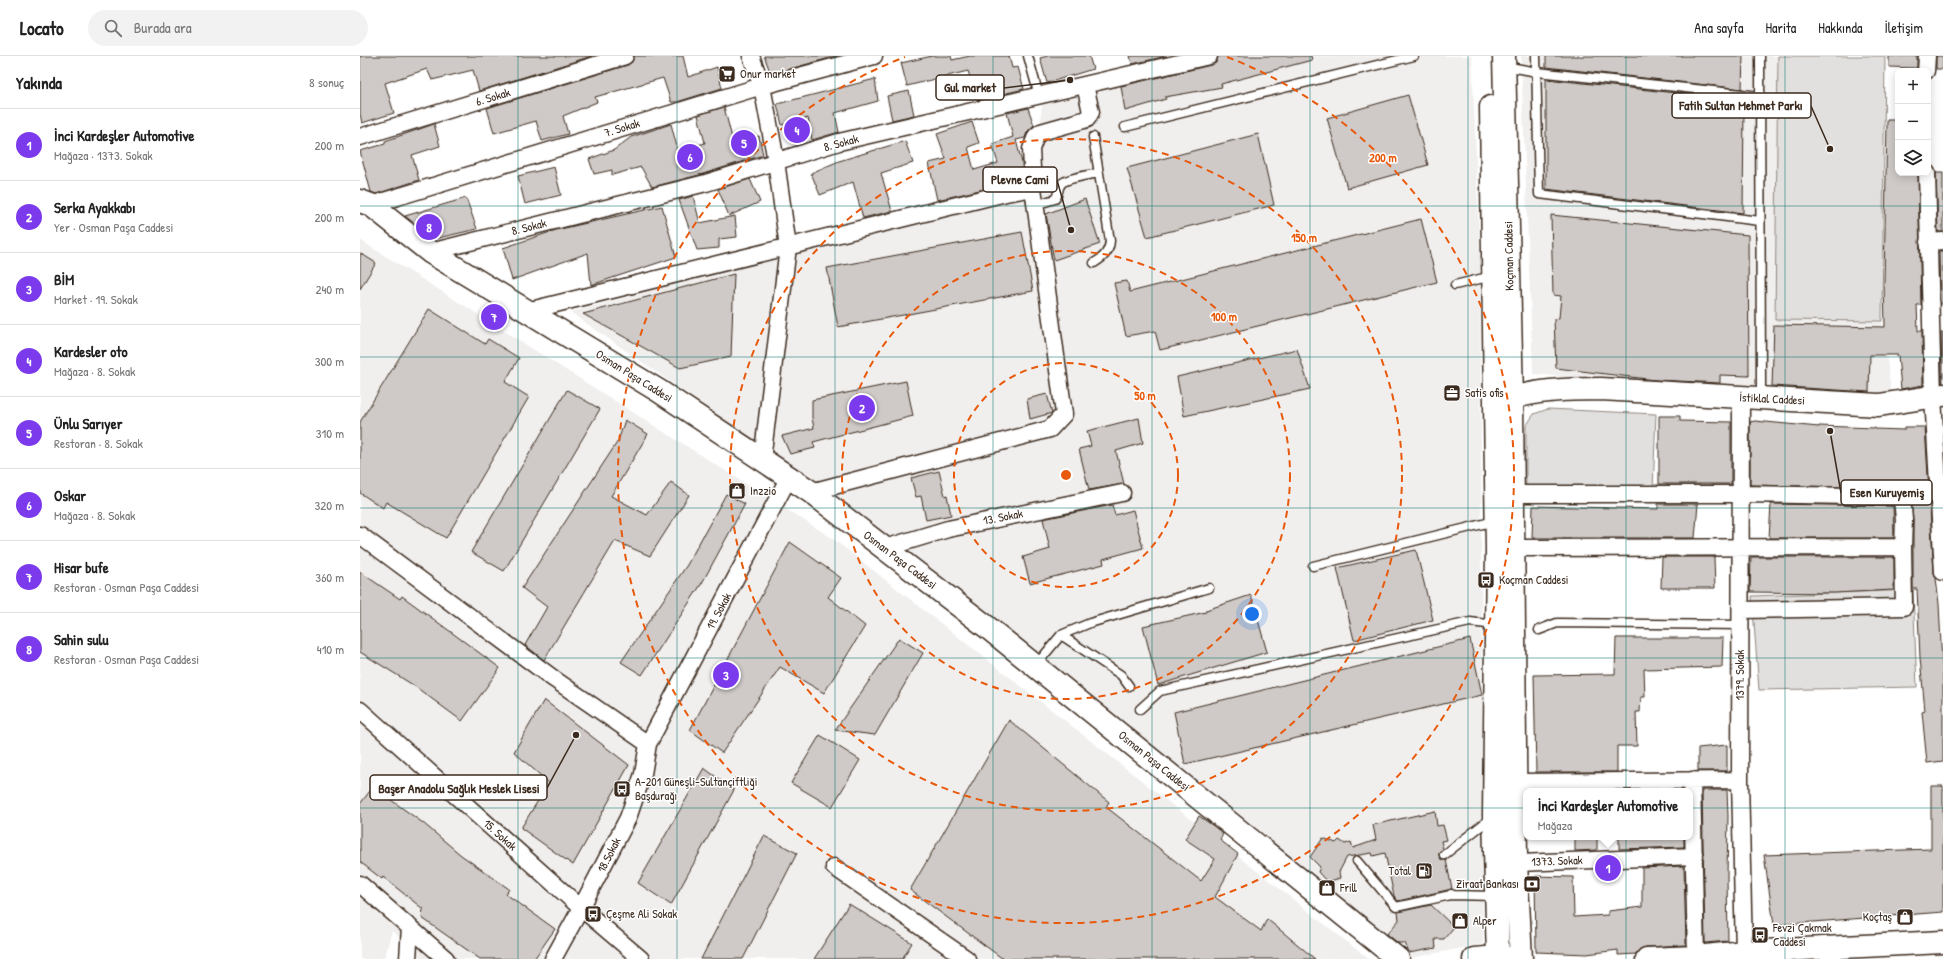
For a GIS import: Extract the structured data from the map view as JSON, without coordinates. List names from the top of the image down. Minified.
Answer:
{"streets":{"main road":["Koçman Caddesi","Osman Paşa Caddesi","İstiklal Caddesi"],"street":["6. Sokak","7. Sokak","8. Sokak","13. Sokak","19. Sokak","1379. Sokak","15. Sokak","18.Sokak","1373. Sokak"]},"crossings":[["7. Sokak","Osman Paşa Caddesi"],["8. Sokak","Osman Paşa Caddesi"],["Koçman Caddesi","1373. Sokak"],["Osman Paşa Caddesi","13. Sokak"],["Osman Paşa Caddesi","19. Sokak"],["İstiklal Caddesi","1379. Sokak"],["19. Sokak","18.Sokak"],["15. Sokak","18.Sokak"]],"places":{"supermarket":["Onur market"],"other":["Gul market","Fatih Sultan Mehmet Parkı","Plevne Cami","Esen Kuruyemiş","Başer Anadolu Sağlık Meslek Lisesi"],"office":["Satis ofis"],"shop":["Inzzio","Frill","Koçtaş","Alper"],"bus stop":["Koçman Caddesi","A-201 Güneşli-Sultançiftliği Başdurağı","Çeşme Ali Sokak","Fevzi Çakmak Caddesi"],"fuel station":["Total"],"bank":["Ziraat Bankası"]},"page":{"header":"Locato","search":"Burada ara","nav":["Ana sayfa","Harita","Hakkında","İletişim"],"heading":["Yakında","8 sonuç"],"map_buttons":["+","−"],"list":[{"mark":"1","name":"İnci Kardeşler Automotive","note":"Mağaza · 1373. Sokak","value":"200 m"},{"mark":"2","name":"Serka Ayakkabı","note":"Yer · Osman Paşa Caddesi","value":"200 m"},{"mark":"3","name":"BİM","note":"Market · 19. Sokak","value":"240 m"},{"mark":"4","name":"Kardesler oto","note":"Mağaza · 8. Sokak","value":"300 m"},{"mark":"5","name":"Ünlu Sarıyer","note":"Restoran · 8. Sokak","value":"310 m"},{"mark":"6","name":"Oskar","note":"Mağaza · 8. Sokak","value":"320 m"},{"mark":"7","name":"Hisar bufe","note":"Restoran · Osman Paşa Caddesi","value":"360 m"},{"mark":"8","name":"Sahin sulu","note":"Restoran · Osman Paşa Caddesi","value":"410 m"}],"pins":["4","5","6","8","7","2","3","1"],"popup":["İnci Kardeşler Automotive","Mağaza"]},"rings":["200 m","150 m","100 m","50 m"]}
